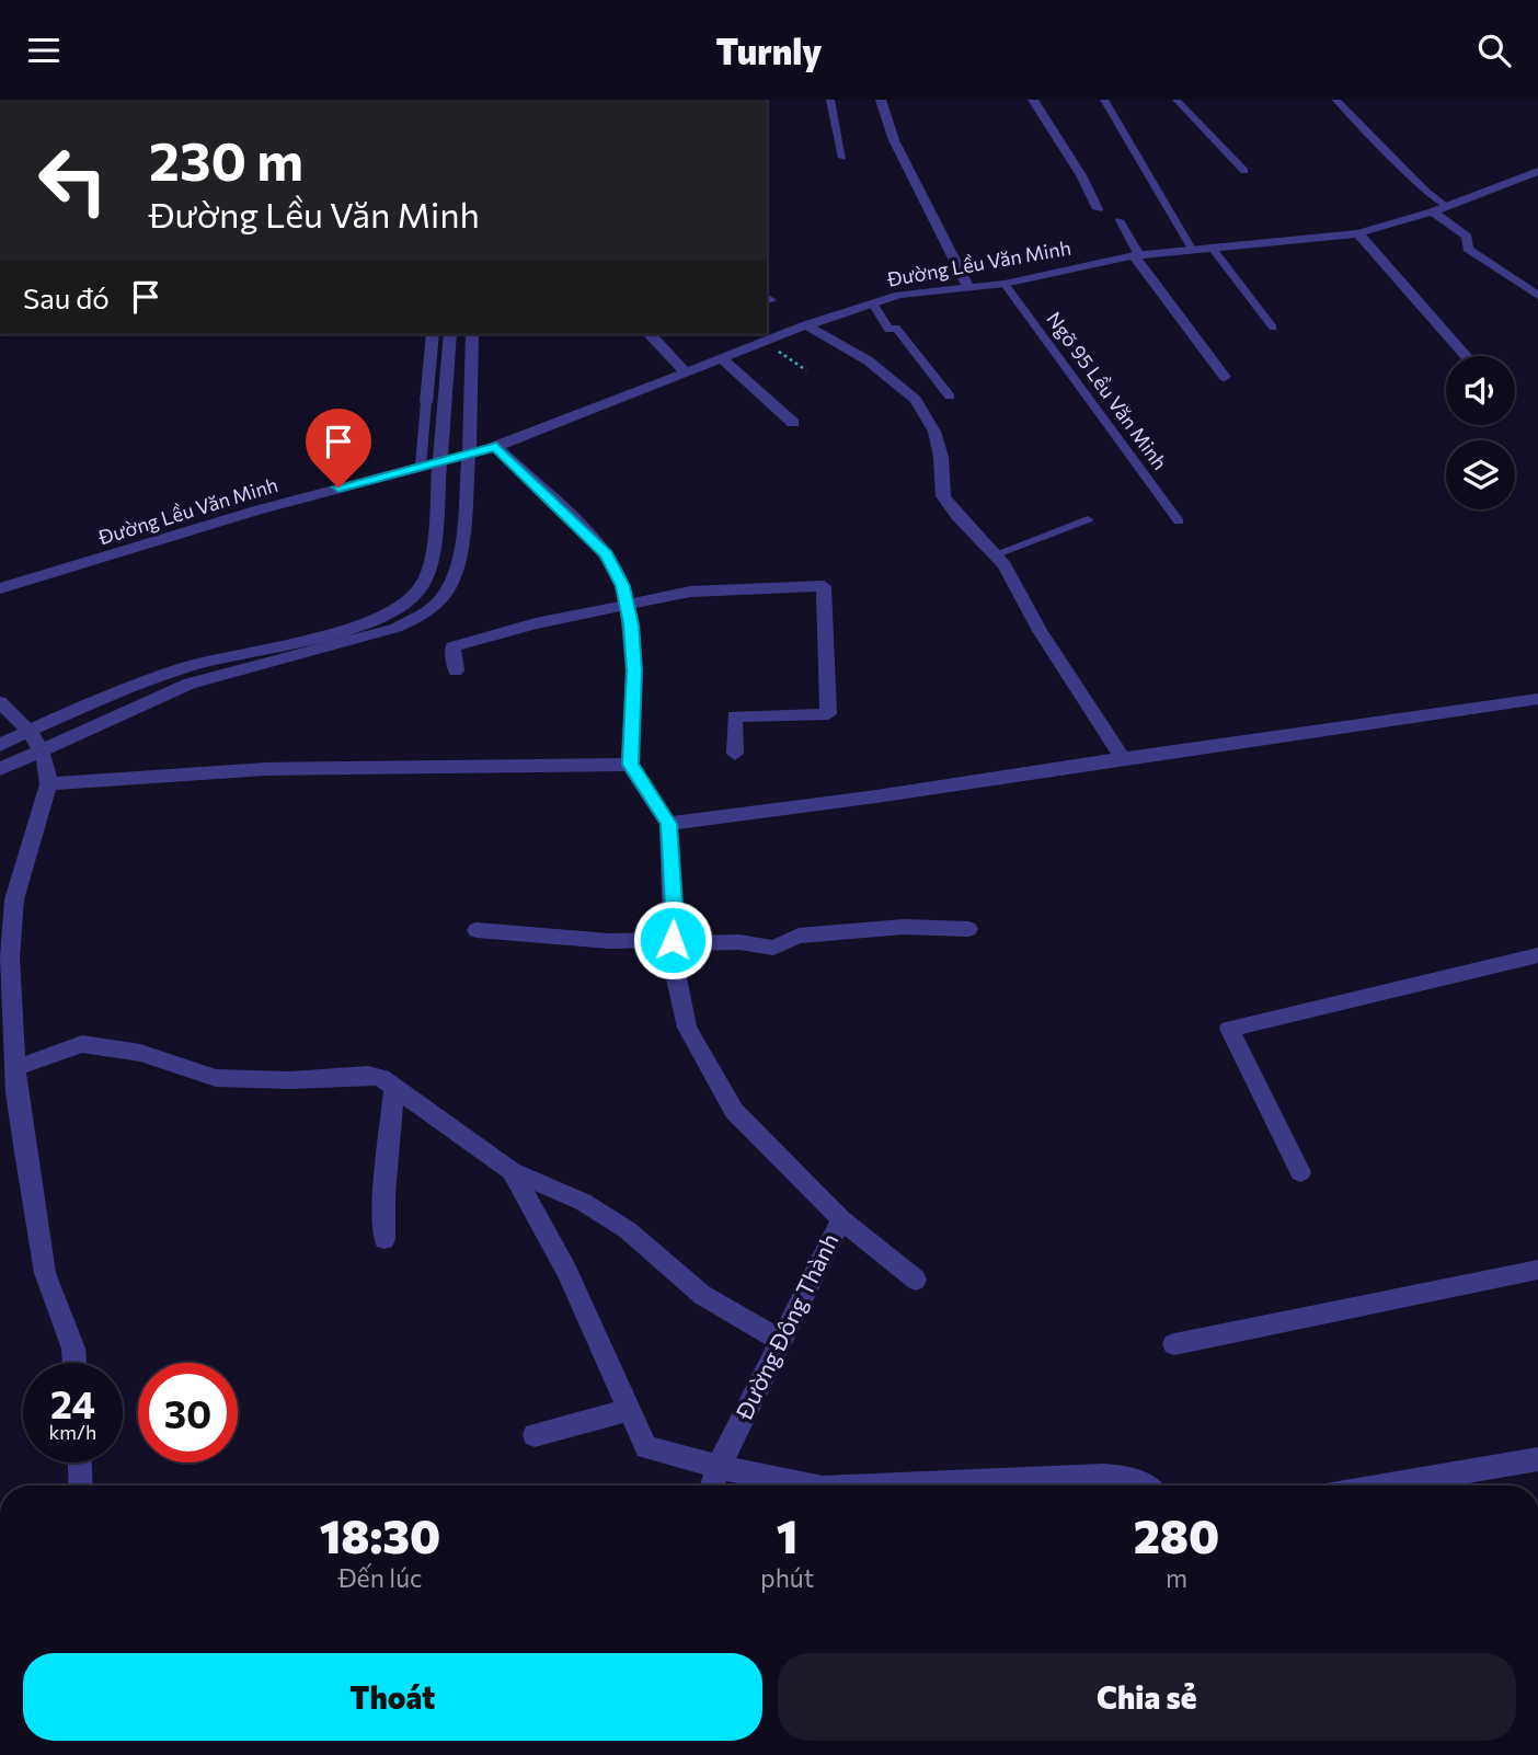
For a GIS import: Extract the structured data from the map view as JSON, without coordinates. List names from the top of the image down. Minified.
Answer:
{"streets":{"street":["Đường Lều Văn Minh","Đường Đông Thành"],"lane":["Ngõ 95 Lều Văn Minh"]},"crossings":[["Đường Lều Văn Minh","Ngõ 95 Lều Văn Minh"]],"page":{"header":"Turnly","turn":["230 m","Đường Lều Văn Minh"],"then":"Sau đó","speed":"24 km/h","limit":"30","eta":["18:30","Đến lúc","1","phút","280","m"],"buttons":["Thoát","Chia sẻ"]}}
